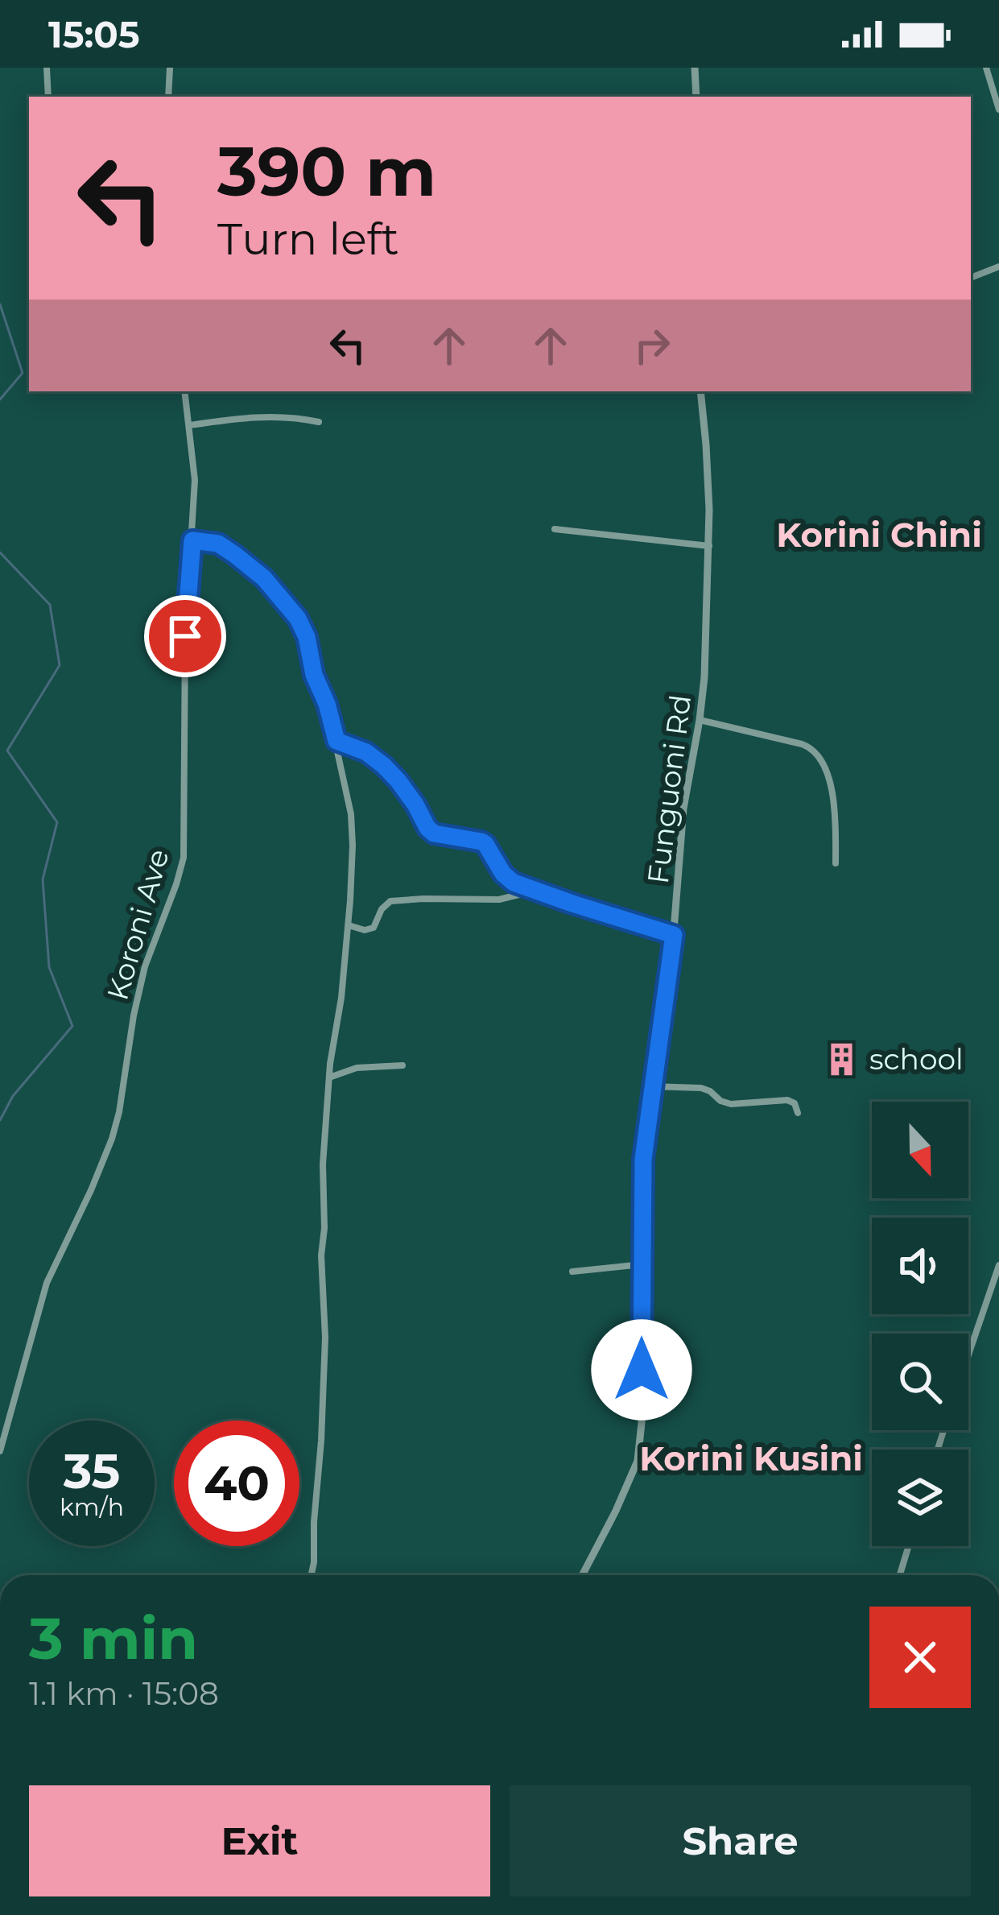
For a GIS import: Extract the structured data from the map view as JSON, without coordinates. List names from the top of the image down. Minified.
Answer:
{"streets":{"street":["Funguoni Rd","Koroni Ave"]},"districts":["Korini Chini","Korini Kusini"],"places":{"building":["school"]},"north":"bottom","page":{"status":"15:05","turn":["390 m","Turn left"],"speed":"35 km/h","limit":"40","heading":["3 min","1.1 km · 15:08"],"buttons":["Exit","Share"]}}
